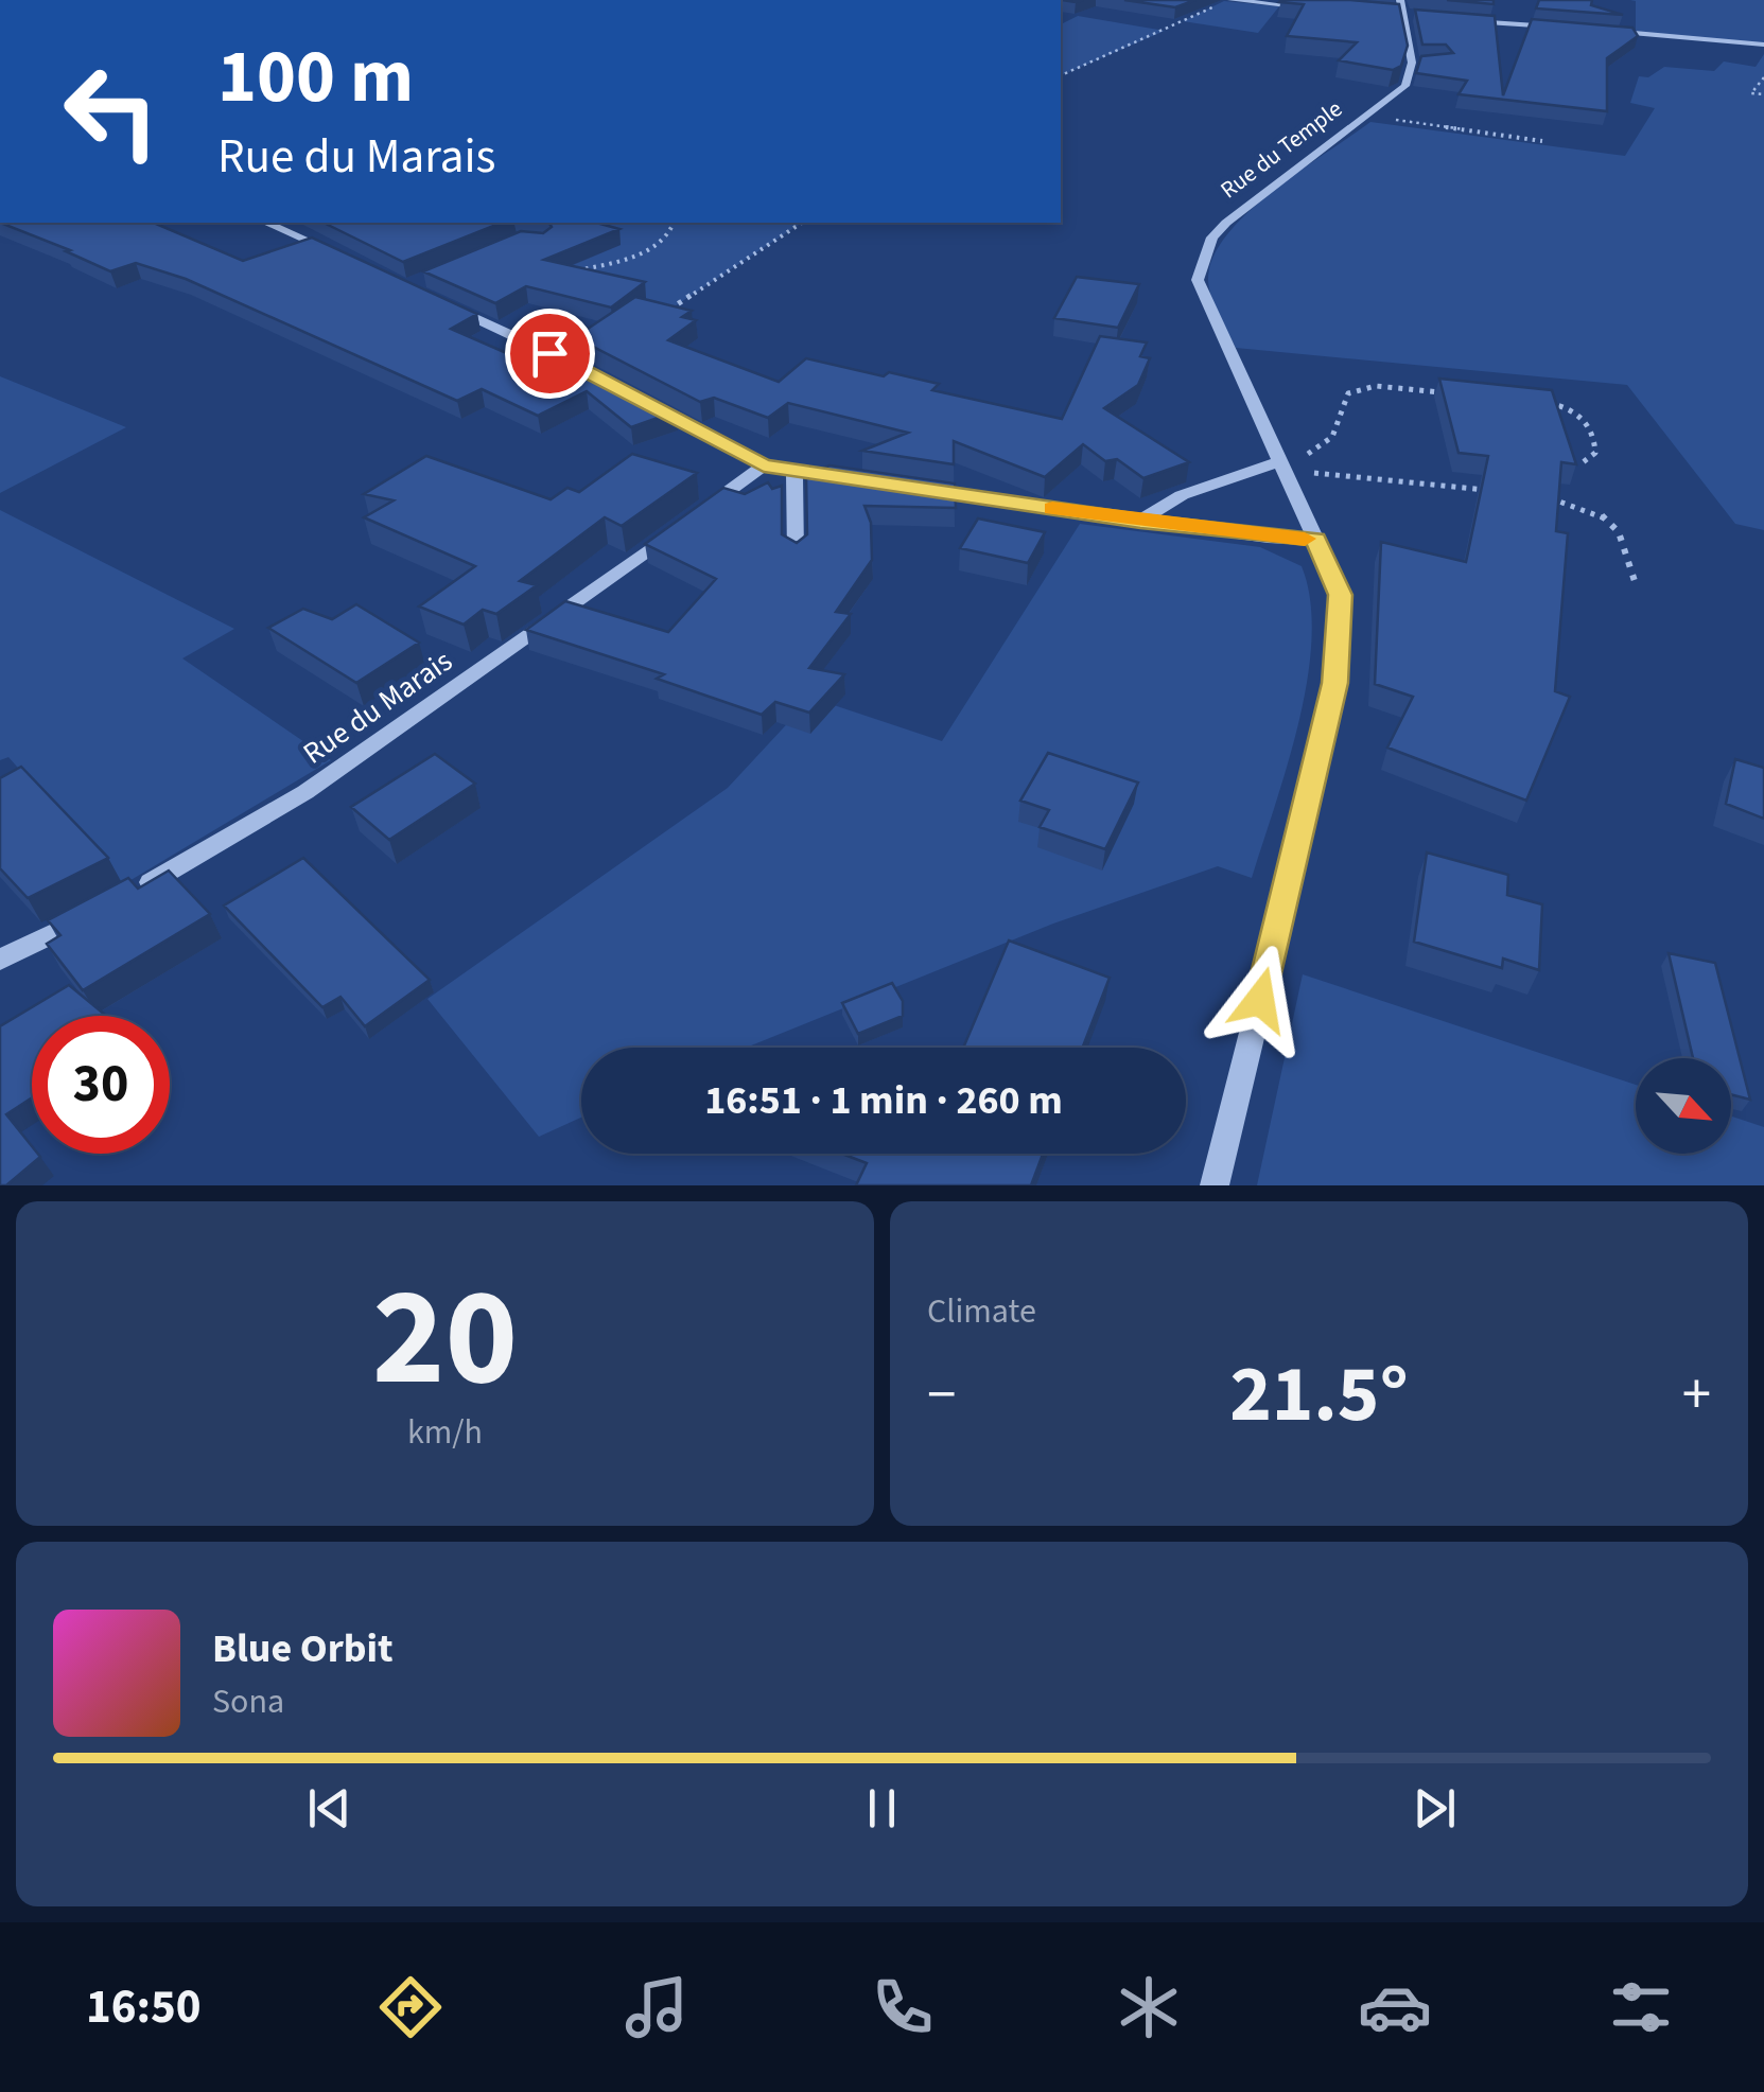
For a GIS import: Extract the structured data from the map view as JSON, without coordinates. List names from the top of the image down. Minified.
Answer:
{"streets":{"street":["Rue du Temple","Rue du Marais"]},"north":"bottom right","page":{"turn":["100 m","Rue du Marais"],"limit":"30","trip":"16:51 · 1 min · 260 m","tile":[["20","km/h"],"Climate"],"heat":["−","21.5°","+"],"song":["Blue Orbit","Sona"],"tabs":"16:50"}}
